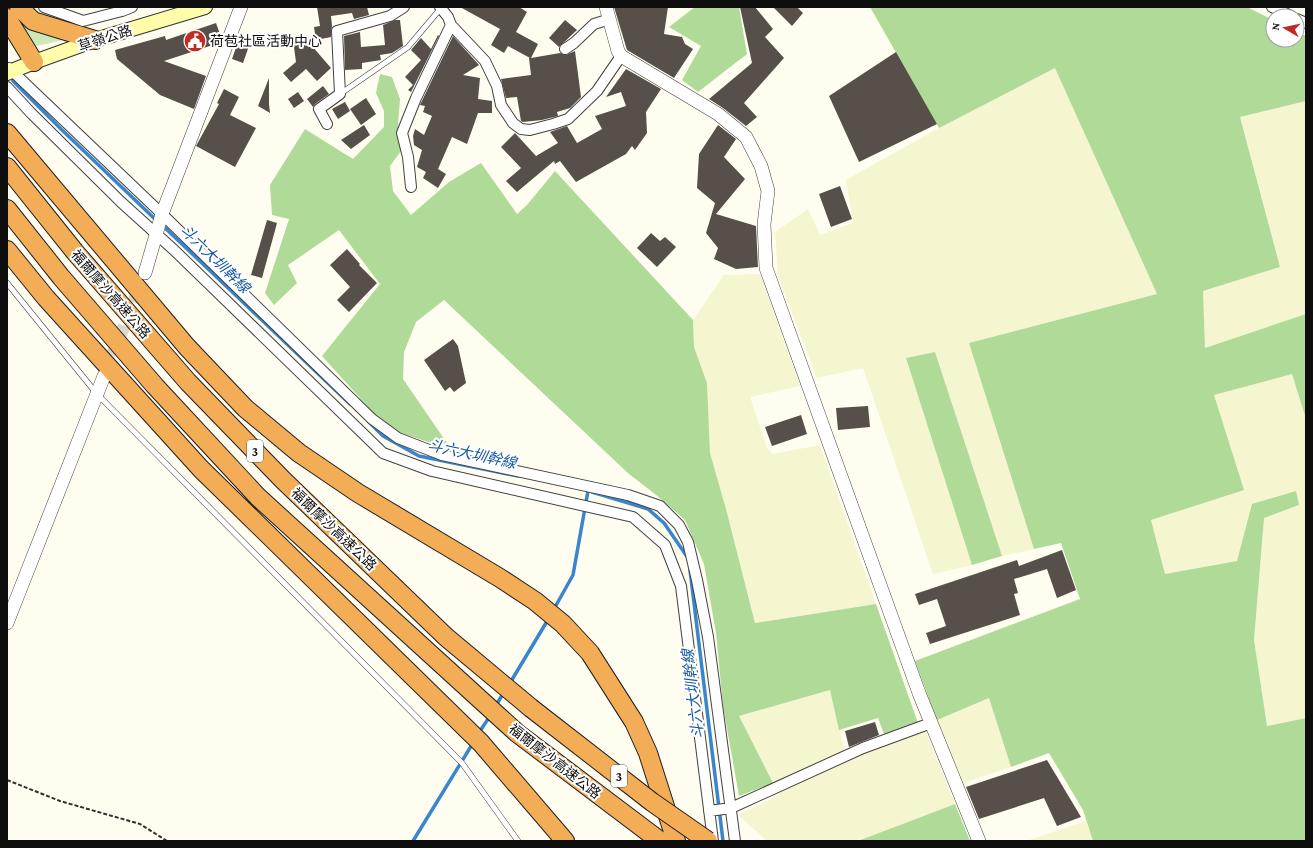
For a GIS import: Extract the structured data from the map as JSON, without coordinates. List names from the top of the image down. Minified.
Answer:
{"streets":{"highway":["福爾摩沙高速公路","3"],"main road":["草嶺公路"]},"water":["斗六大圳幹線"],"places":{"public building":["荷苞社區活動中心"]},"north":"left"}
